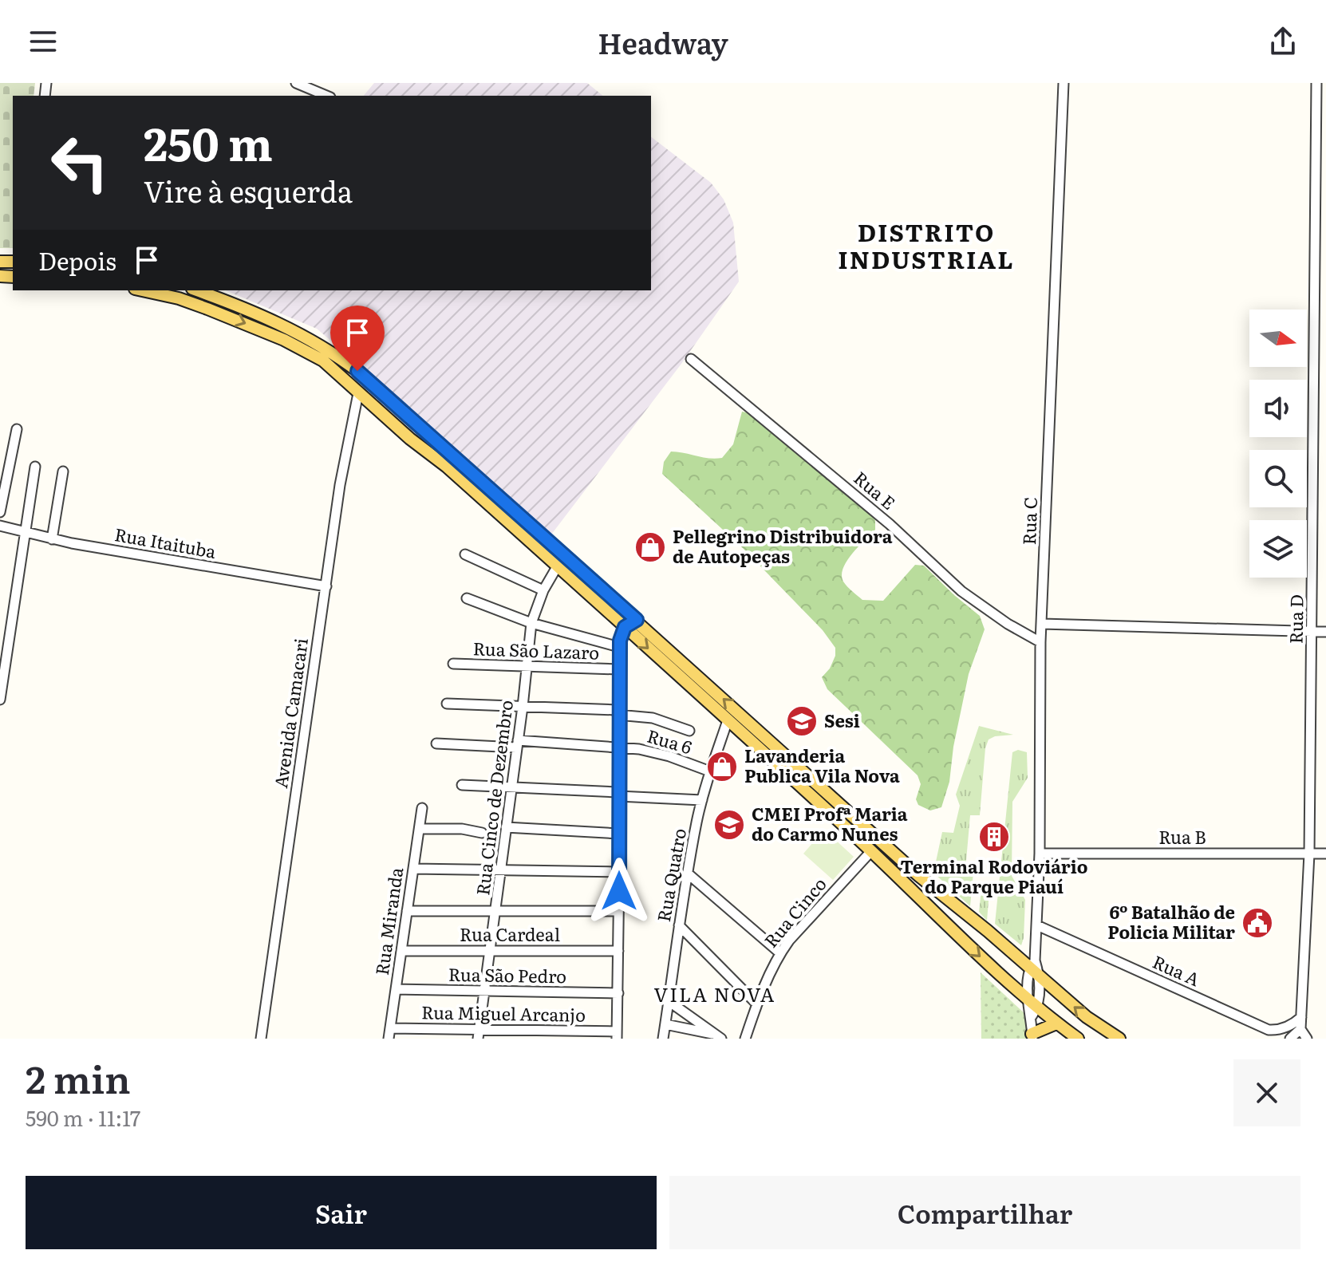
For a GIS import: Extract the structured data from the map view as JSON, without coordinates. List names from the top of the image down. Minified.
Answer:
{"streets":{"street":["Rua E","Rua C","Rua Itaituba","Rua D","Rua São Lazaro","Avenida Camacari","Rua 6","Rua Cinco de Dezembro","Rua B","Rua Quatro","Rua Cinco","Rua Miranda","Rua Cardeal","Rua A","Rua São Pedro","Rua Miguel Arcanjo"]},"crossings":[["Rua E","Rua C"],["Rua C","Rua B"],["Rua C","Rua A"],["Rua Itaituba","Avenida Camacari"],["Rua D","Rua B"],["Rua D","Rua A"],["Rua São Lazaro","Rua Cinco de Dezembro"],["Rua 6","Rua Cinco de Dezembro"],["Rua 6","Rua Quatro"],["Rua Cinco de Dezembro","Rua Cardeal"],["Rua Cinco de Dezembro","Rua São Pedro"],["Rua Cinco de Dezembro","Rua Miguel Arcanjo"],["Rua Miranda","Rua Cardeal"],["Rua Miranda","Rua São Pedro"],["Rua Miranda","Rua Miguel Arcanjo"]],"districts":["DISTRITO INDUSTRIAL","VILA NOVA"],"places":{"shop":["Pellegrino Distribuidora de Autopeças","Lavanderia Publica Vila Nova"],"school or university":["Sesi","CMEI Profª Maria do Carmo Nunes"],"building":["Terminal Rodoviário do Parque Piauí"],"public building":["6º Batalhão de Policia Militar"]},"north":"right","page":{"header":"Headway","turn":["250 m","Vire à esquerda"],"then":"Depois","heading":["2 min","590 m · 11:17"],"buttons":["Sair","Compartilhar"]}}
